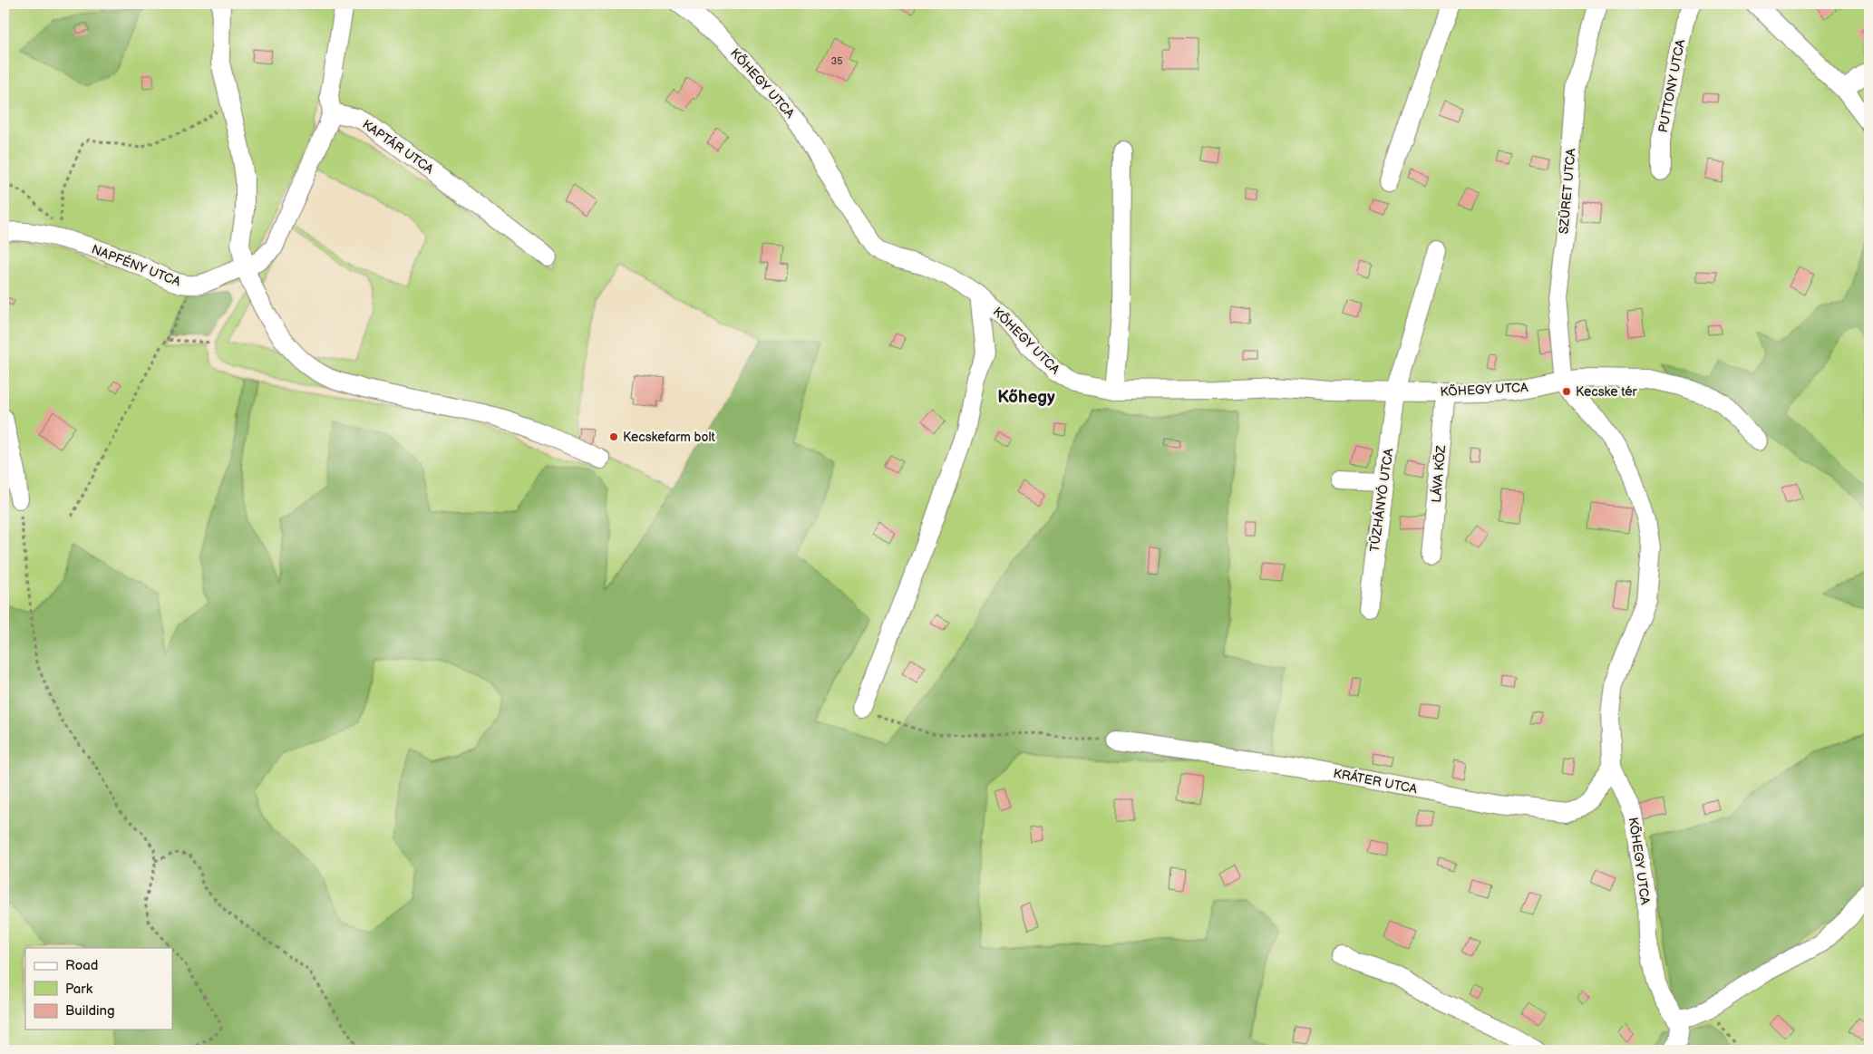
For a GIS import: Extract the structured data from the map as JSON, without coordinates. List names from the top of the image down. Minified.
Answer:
{"streets":{"street":["KŐHEGY UTCA","PUTTONY UTCA","KAPTÁR UTCA","SZÜRET UTCA","NAPFÉNY UTCA","LÁVA KÖZ","TŰZHÁNYÓ UTCA","KRÁTER UTCA"]},"crossings":[["KŐHEGY UTCA","SZÜRET UTCA"],["KŐHEGY UTCA","LÁVA KÖZ"],["KŐHEGY UTCA","TŰZHÁNYÓ UTCA"],["KŐHEGY UTCA","KRÁTER UTCA"],["KAPTÁR UTCA","NAPFÉNY UTCA"]],"districts":["Kőhegy"],"places":["Kecske tér","Kecskefarm bolt"],"house_numbers":["35"],"legend":["Road","Park","Building"]}
